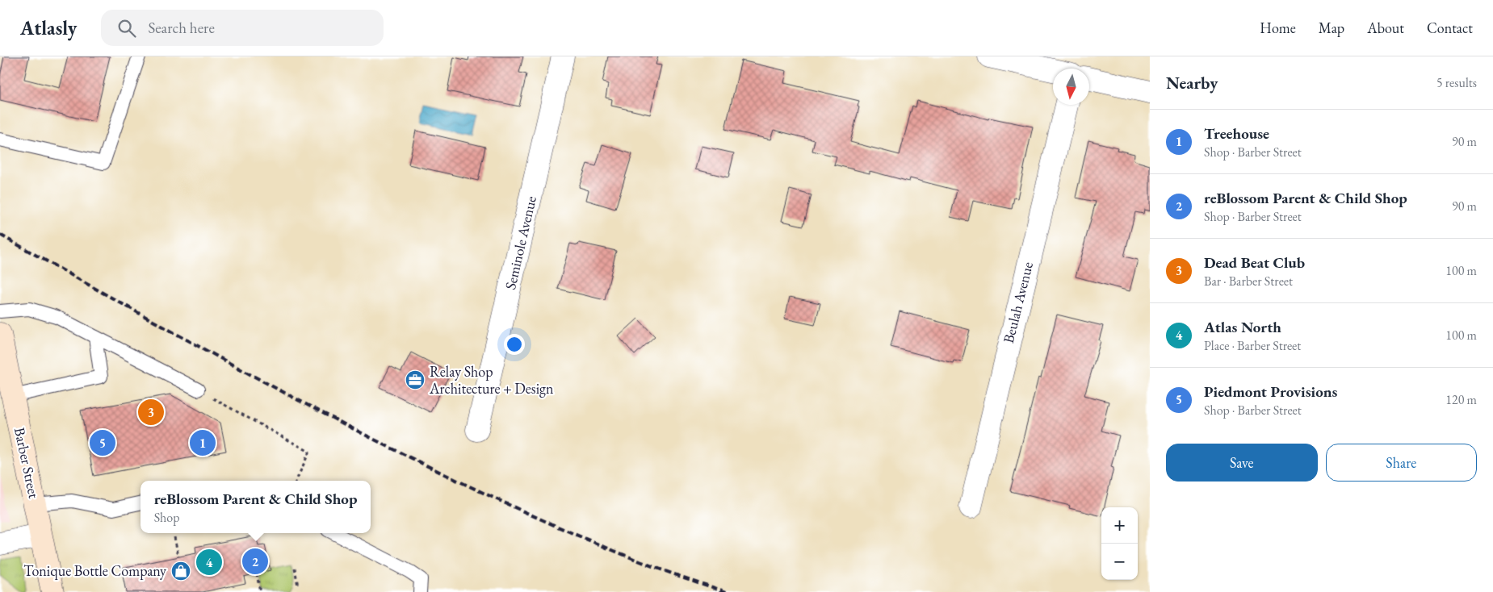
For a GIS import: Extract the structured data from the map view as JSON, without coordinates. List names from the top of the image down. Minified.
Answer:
{"streets":{"street":["Seminole Avenue","Beulah Avenue","Barber Street"]},"places":{"office":["Relay Shop Architecture + Design"],"shop":["Tonique Bottle Company"]},"north":"bottom","page":{"header":"Atlasly","search":"Search here","nav":["Home","Map","About","Contact"],"heading":["Nearby","5 results"],"list":[{"mark":"1","name":"Treehouse","note":"Shop · Barber Street","value":"90 m"},{"mark":"2","name":"reBlossom Parent & Child Shop","note":"Shop · Barber Street","value":"90 m"},{"mark":"3","name":"Dead Beat Club","note":"Bar · Barber Street","value":"100 m"},{"mark":"4","name":"Atlas North","note":"Place · Barber Street","value":"100 m"},{"mark":"5","name":"Piedmont Provisions","note":"Shop · Barber Street","value":"120 m"}],"pins":["3","1","5","2","4"],"buttons":["Save","Share"],"popup":["reBlossom Parent & Child Shop","Shop"],"map_buttons":["+","−"]}}
